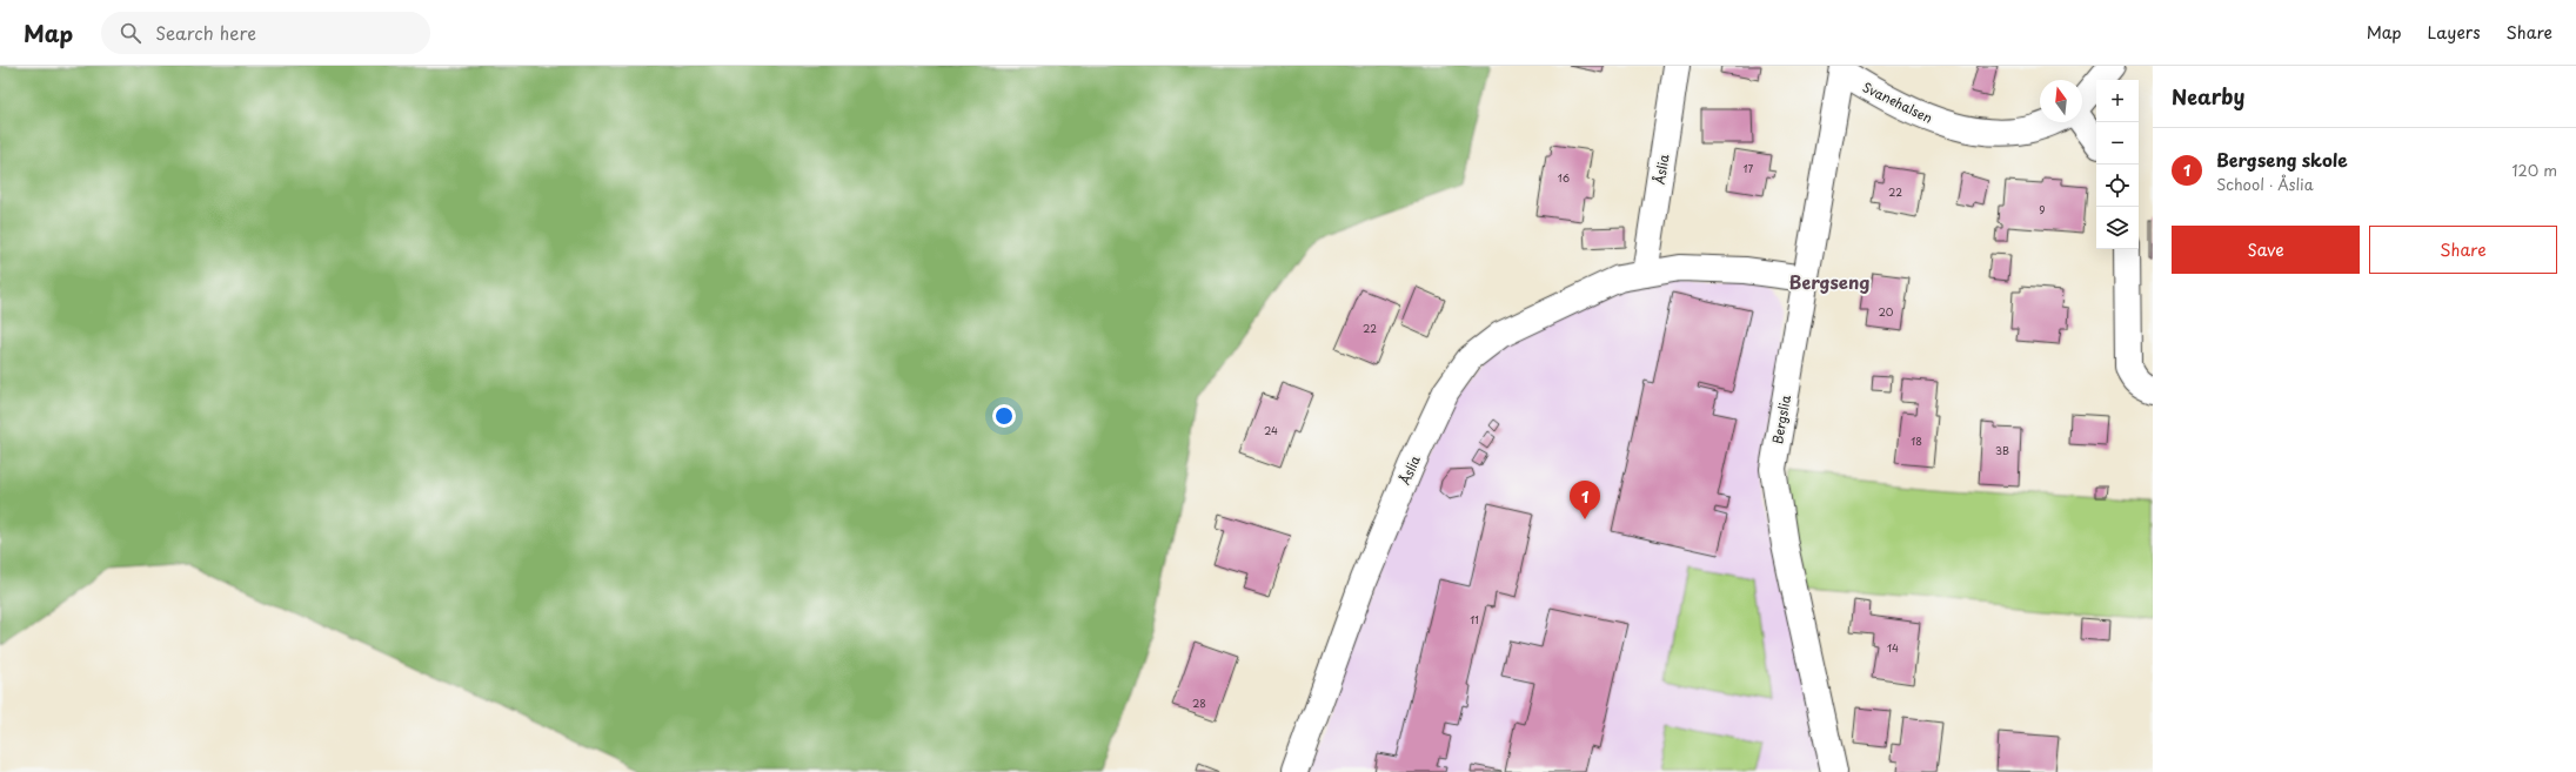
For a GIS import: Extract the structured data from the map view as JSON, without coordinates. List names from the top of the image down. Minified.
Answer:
{"streets":{"street":["Svanehalsen","Åslia","Bergslia"]},"crossings":[["Svanehalsen","Bergslia"],["Åslia","Bergslia"]],"districts":["Bergseng"],"house_numbers":["17","16","22","9","20","22","24","18","3B","11","14","28"],"north":"top","page":{"header":"Map","search":"Search here","nav":["Map","Layers","Share"],"heading":"Nearby","map_buttons":["+","−"],"list":[{"mark":"1","name":"Bergseng skole","note":"School · Åslia","value":"120 m"}],"buttons":["Save","Share"],"pins":"1"}}
